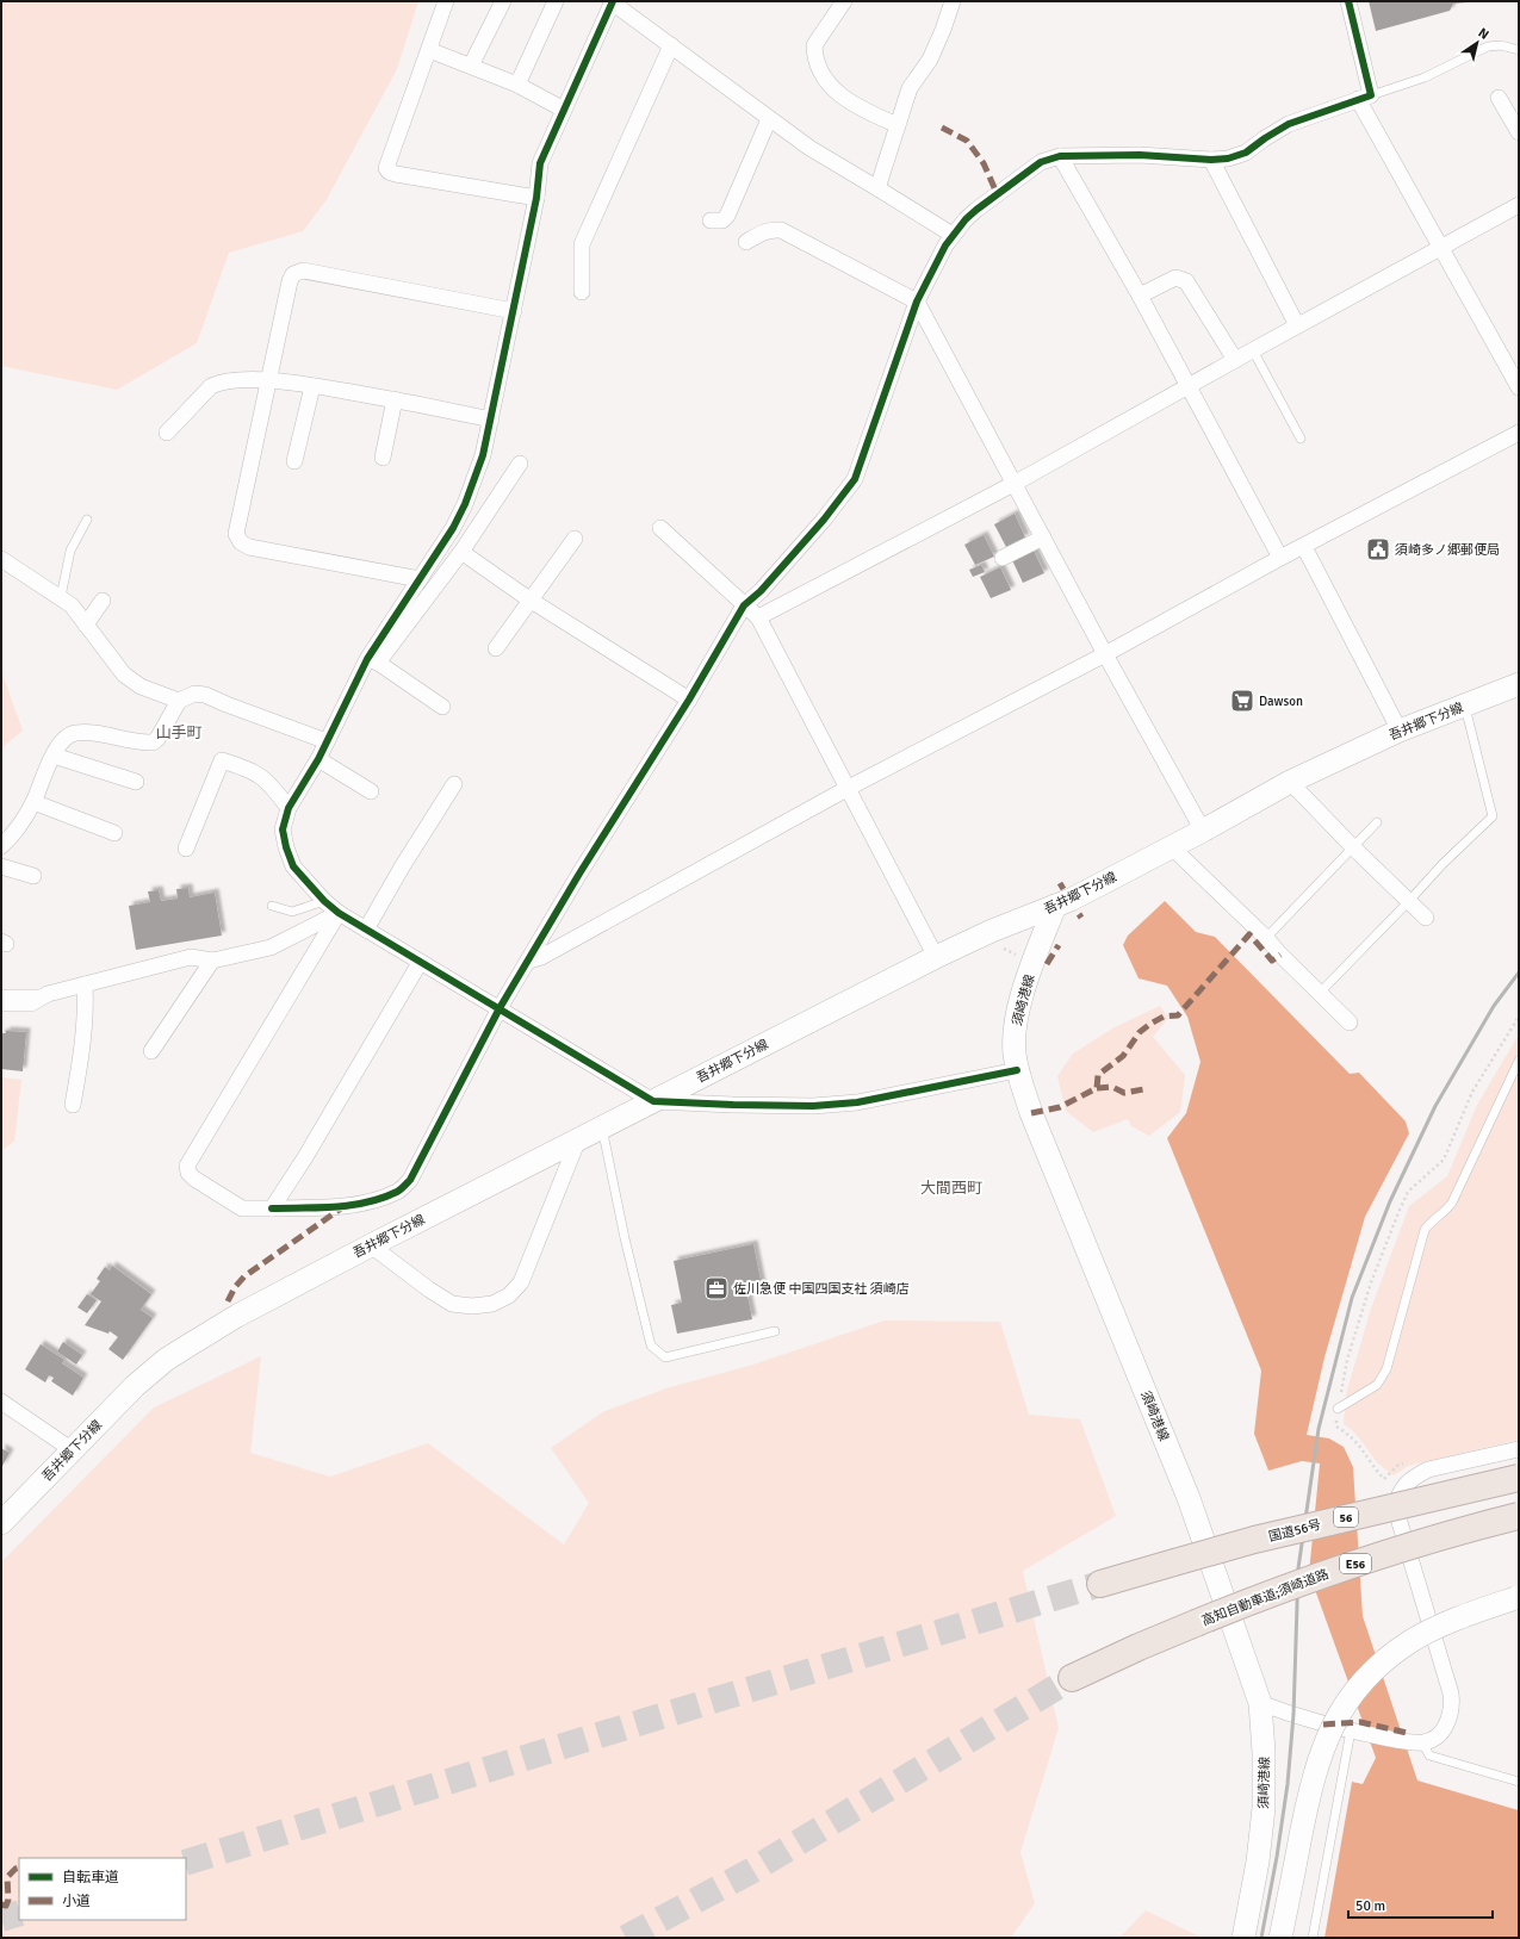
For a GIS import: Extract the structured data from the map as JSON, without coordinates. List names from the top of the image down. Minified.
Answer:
{"streets":{"highway":["56","国道56号","E56","高知自動車道;須崎道路"],"main road":["吾井郷下分線","須崎港線"]},"crossings":[["吾井郷下分線","須崎港線"]],"districts":["山手町","大間西町"],"places":{"public building":["須崎多ノ郷郵便局"],"supermarket":["Dawson"],"office":["佐川急便 中国四国支社 須崎店"]},"legend":["自転車道","小道"],"scale_bar":"50 m","north":"top right"}
